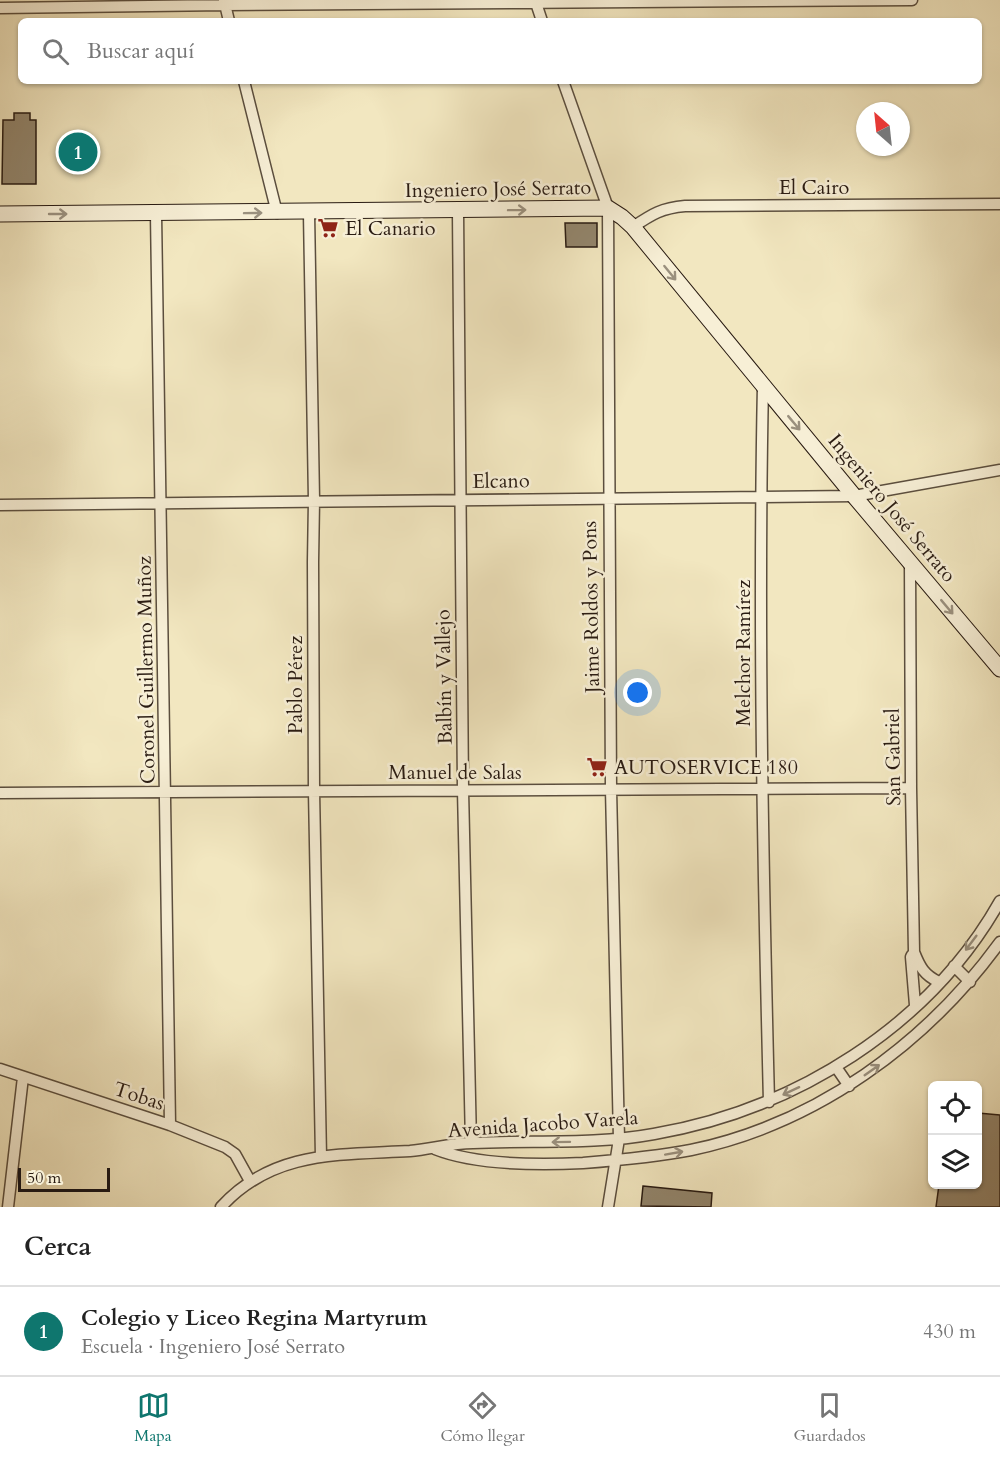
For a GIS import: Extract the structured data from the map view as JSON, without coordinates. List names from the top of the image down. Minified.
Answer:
{"streets":{"street":["El Cairo","Ingeniero José Serrato","Elcano","Jaime Roldos y Pons","Melchor Ramírez","Coronel Guillermo Muñoz","Balbín y Vallejo","Pablo Pérez","San Gabriel","Manuel de Salas","Tobas","Avenida Jacobo Varela"]},"crossings":[["El Cairo","Ingeniero José Serrato"],["Ingeniero José Serrato","Elcano"],["Ingeniero José Serrato","Jaime Roldos y Pons"],["Ingeniero José Serrato","Melchor Ramírez"],["Ingeniero José Serrato","Coronel Guillermo Muñoz"],["Ingeniero José Serrato","Balbín y Vallejo"],["Ingeniero José Serrato","Pablo Pérez"],["Ingeniero José Serrato","San Gabriel"],["Elcano","Jaime Roldos y Pons"],["Elcano","Melchor Ramírez"],["Elcano","Coronel Guillermo Muñoz"],["Elcano","Balbín y Vallejo"],["Elcano","Pablo Pérez"],["Jaime Roldos y Pons","Manuel de Salas"],["Jaime Roldos y Pons","Avenida Jacobo Varela"],["Melchor Ramírez","Manuel de Salas"],["Melchor Ramírez","Avenida Jacobo Varela"],["Coronel Guillermo Muñoz","Manuel de Salas"],["Coronel Guillermo Muñoz","Tobas"],["Balbín y Vallejo","Manuel de Salas"],["Balbín y Vallejo","Avenida Jacobo Varela"],["Pablo Pérez","Manuel de Salas"],["Pablo Pérez","Avenida Jacobo Varela"],["San Gabriel","Manuel de Salas"],["San Gabriel","Avenida Jacobo Varela"],["Tobas","Avenida Jacobo Varela"]],"one_way":["Ingeniero José Serrato"],"places":{"supermarket":["El Canario","AUTOSERVICE 180"]},"scale_bar":"50 m","north":"top left","page":{"search":"Buscar aquí","pins":"1","scale":"50 m","heading":"Cerca","list":[{"mark":"1","name":"Colegio y Liceo Regina Martyrum","note":"Escuela · Ingeniero José Serrato","value":"430 m"}],"nav":["Mapa","Cómo llegar","Guardados"]}}
